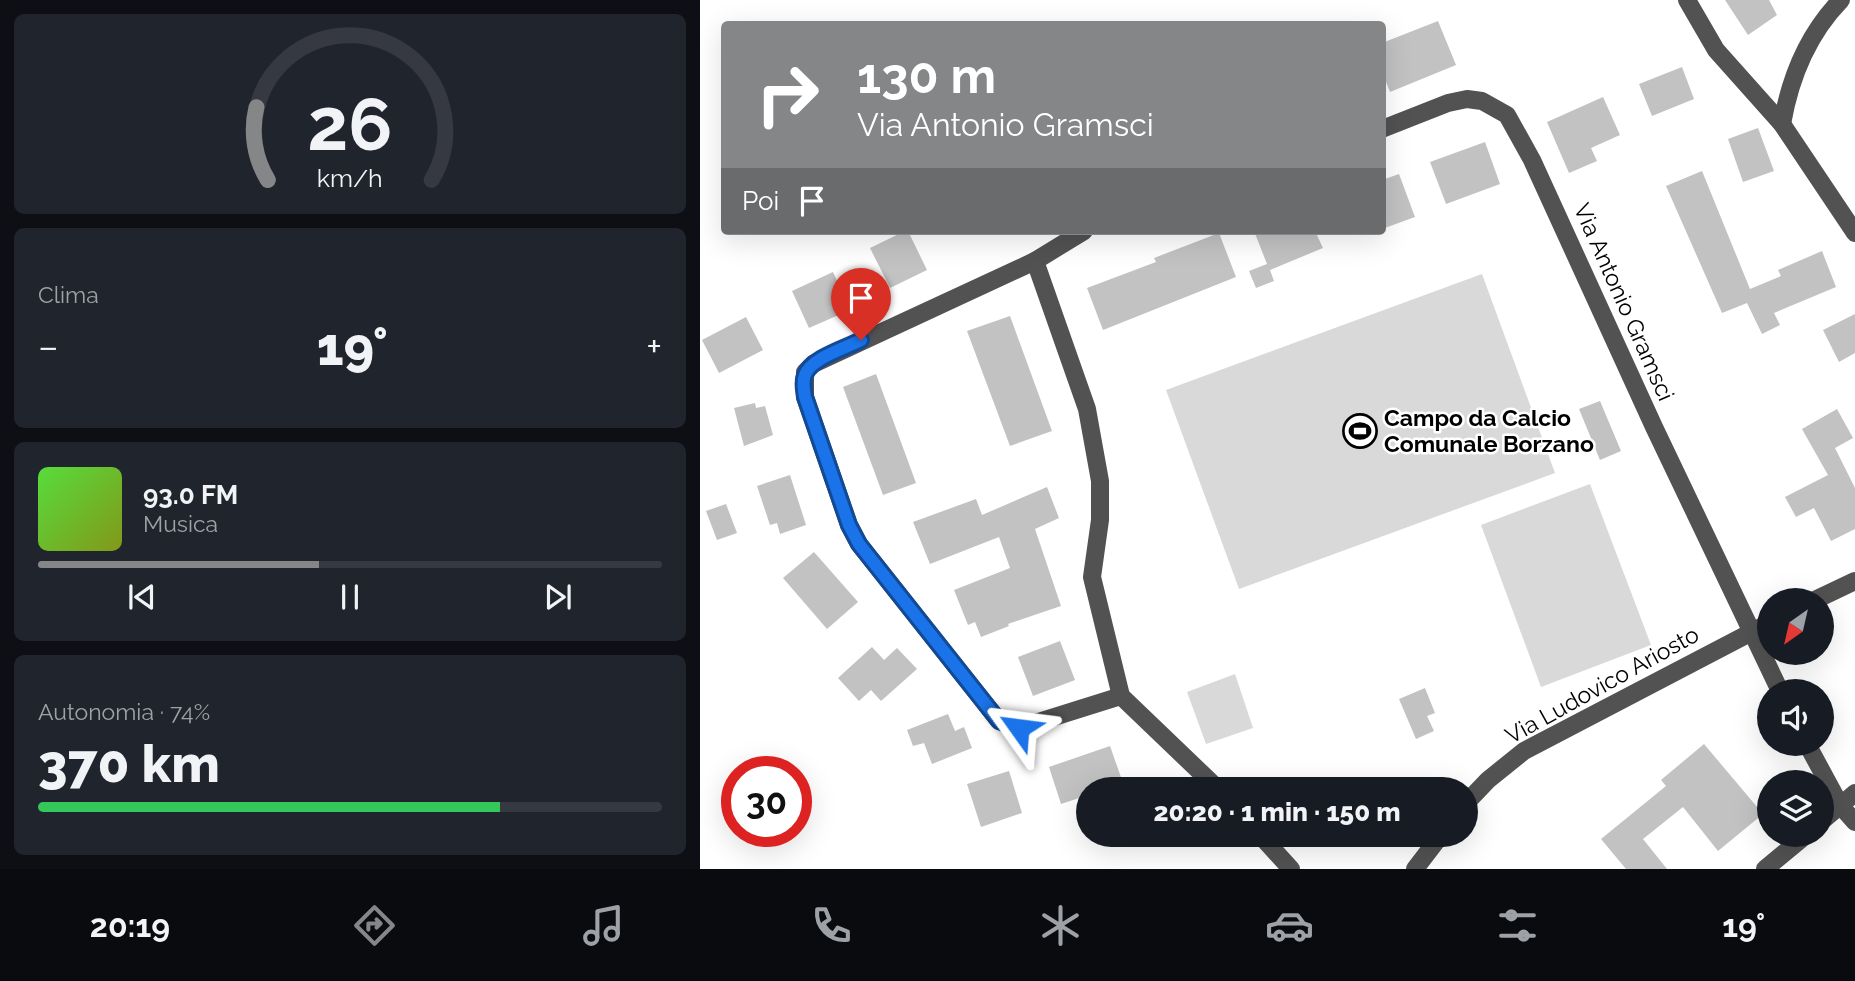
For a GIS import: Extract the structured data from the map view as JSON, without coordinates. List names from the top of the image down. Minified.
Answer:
{"streets":{"street":["Via Antonio Gramsci","Via Ludovico Ariosto"]},"places":{"sports":["Campo da Calcio Comunale Borzano"]},"north":"bottom left","page":{"turn":["130 m","Via Antonio Gramsci"],"then":"Poi","tile":["Clima",["Autonomia · 74%","370 km"]],"heat":["−","19°","+"],"song":["93.0 FM","Musica"],"limit":"30","trip":"20:20 · 1 min · 150 m","tabs":["20:19","19°"],"gauge":["26","km/h"]}}
